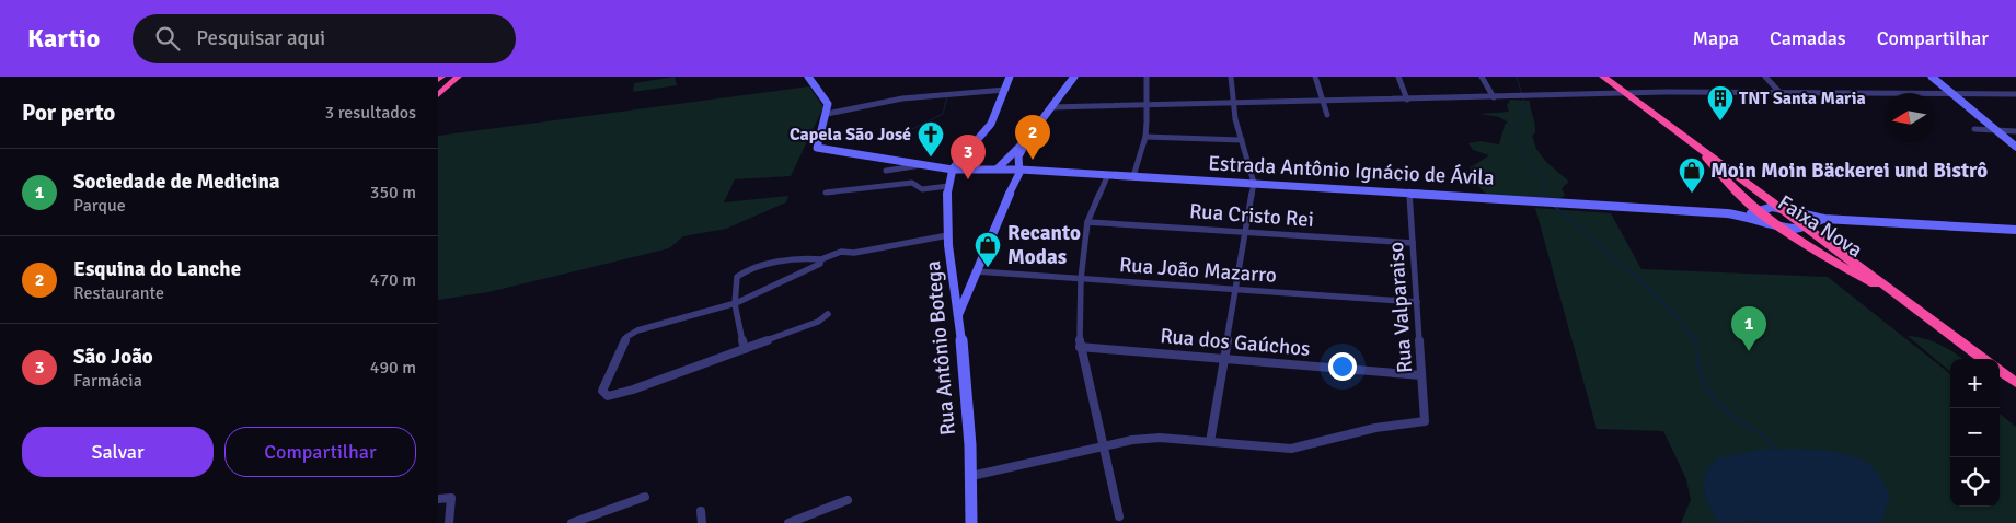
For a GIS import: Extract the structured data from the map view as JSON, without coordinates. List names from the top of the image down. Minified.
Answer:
{"streets":{"highway":["Faixa Nova"],"street":["Estrada Antônio Ignácio de Ávila","Rua Cristo Rei","Rua João Mazarro","Rua Valparaiso","Rua dos Gaúchos","Rua Antônio Botega"]},"crossings":[["Estrada Antônio Ignácio de Ávila","Faixa Nova"],["Estrada Antônio Ignácio de Ávila","Rua Valparaiso"],["Estrada Antônio Ignácio de Ávila","Rua Antônio Botega"],["Rua Cristo Rei","Rua Valparaiso"],["Rua João Mazarro","Rua Valparaiso"],["Rua Valparaiso","Rua dos Gaúchos"]],"places":{"building":["TNT Santa Maria"],"church":["Capela São José"],"shop":["Moin Moin Bäckerei und Bistrô","Recanto Modas"]},"north":"left","page":{"header":"Kartio","search":"Pesquisar aqui","nav":["Mapa","Camadas","Compartilhar"],"heading":["Por perto","3 resultados"],"pins":["2","3","1"],"list":[{"mark":"1","name":"Sociedade de Medicina","note":"Parque","value":"350 m"},{"mark":"2","name":"Esquina do Lanche","note":"Restaurante","value":"470 m"},{"mark":"3","name":"São João","note":"Farmácia","value":"490 m"}],"map_buttons":["+","−"],"buttons":["Salvar","Compartilhar"]}}
